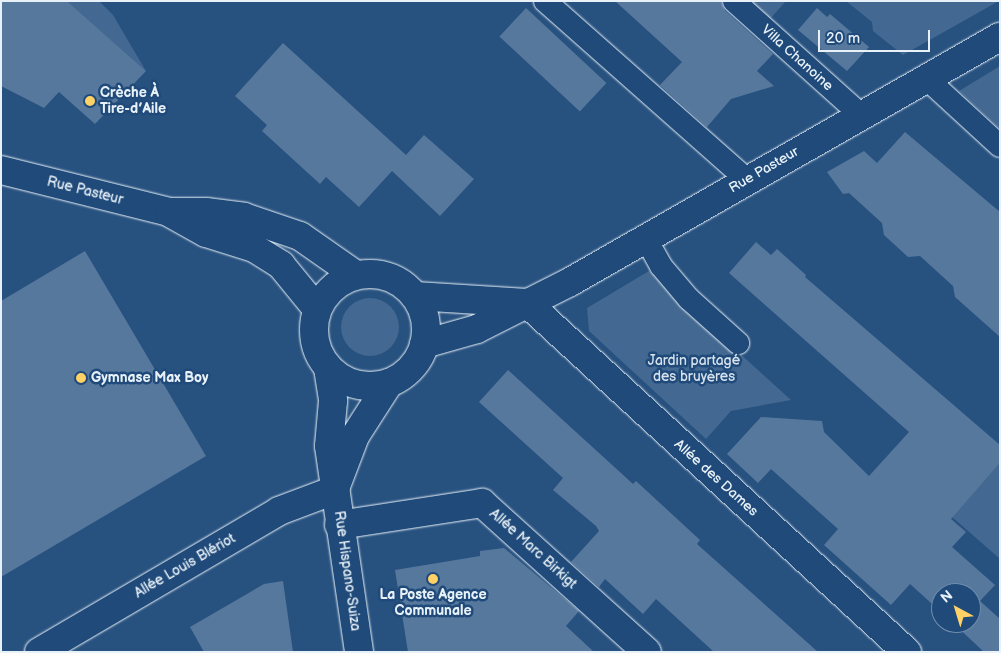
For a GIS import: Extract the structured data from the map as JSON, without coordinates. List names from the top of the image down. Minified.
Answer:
{"streets":{"street":["Rue Pasteur","Allée des Dames","Allée Marc Birkigt","Allée Louis Blériot","Rue Hispano-Suiza"],"lane":["Villa Chanoine"]},"crossings":[["Villa Chanoine","Rue Pasteur"],["Rue Pasteur","Allée des Dames"],["Rue Pasteur","Rue Hispano-Suiza"],["Allée Marc Birkigt","Rue Hispano-Suiza"],["Allée Louis Blériot","Rue Hispano-Suiza"]],"parks":["Jardin partagé des bruyères"],"places":["Crèche À Tire-d’Aile","Gymnase Max Boy","La Poste Agence Communale"],"scale_bar":"20 m","north":"top left"}
